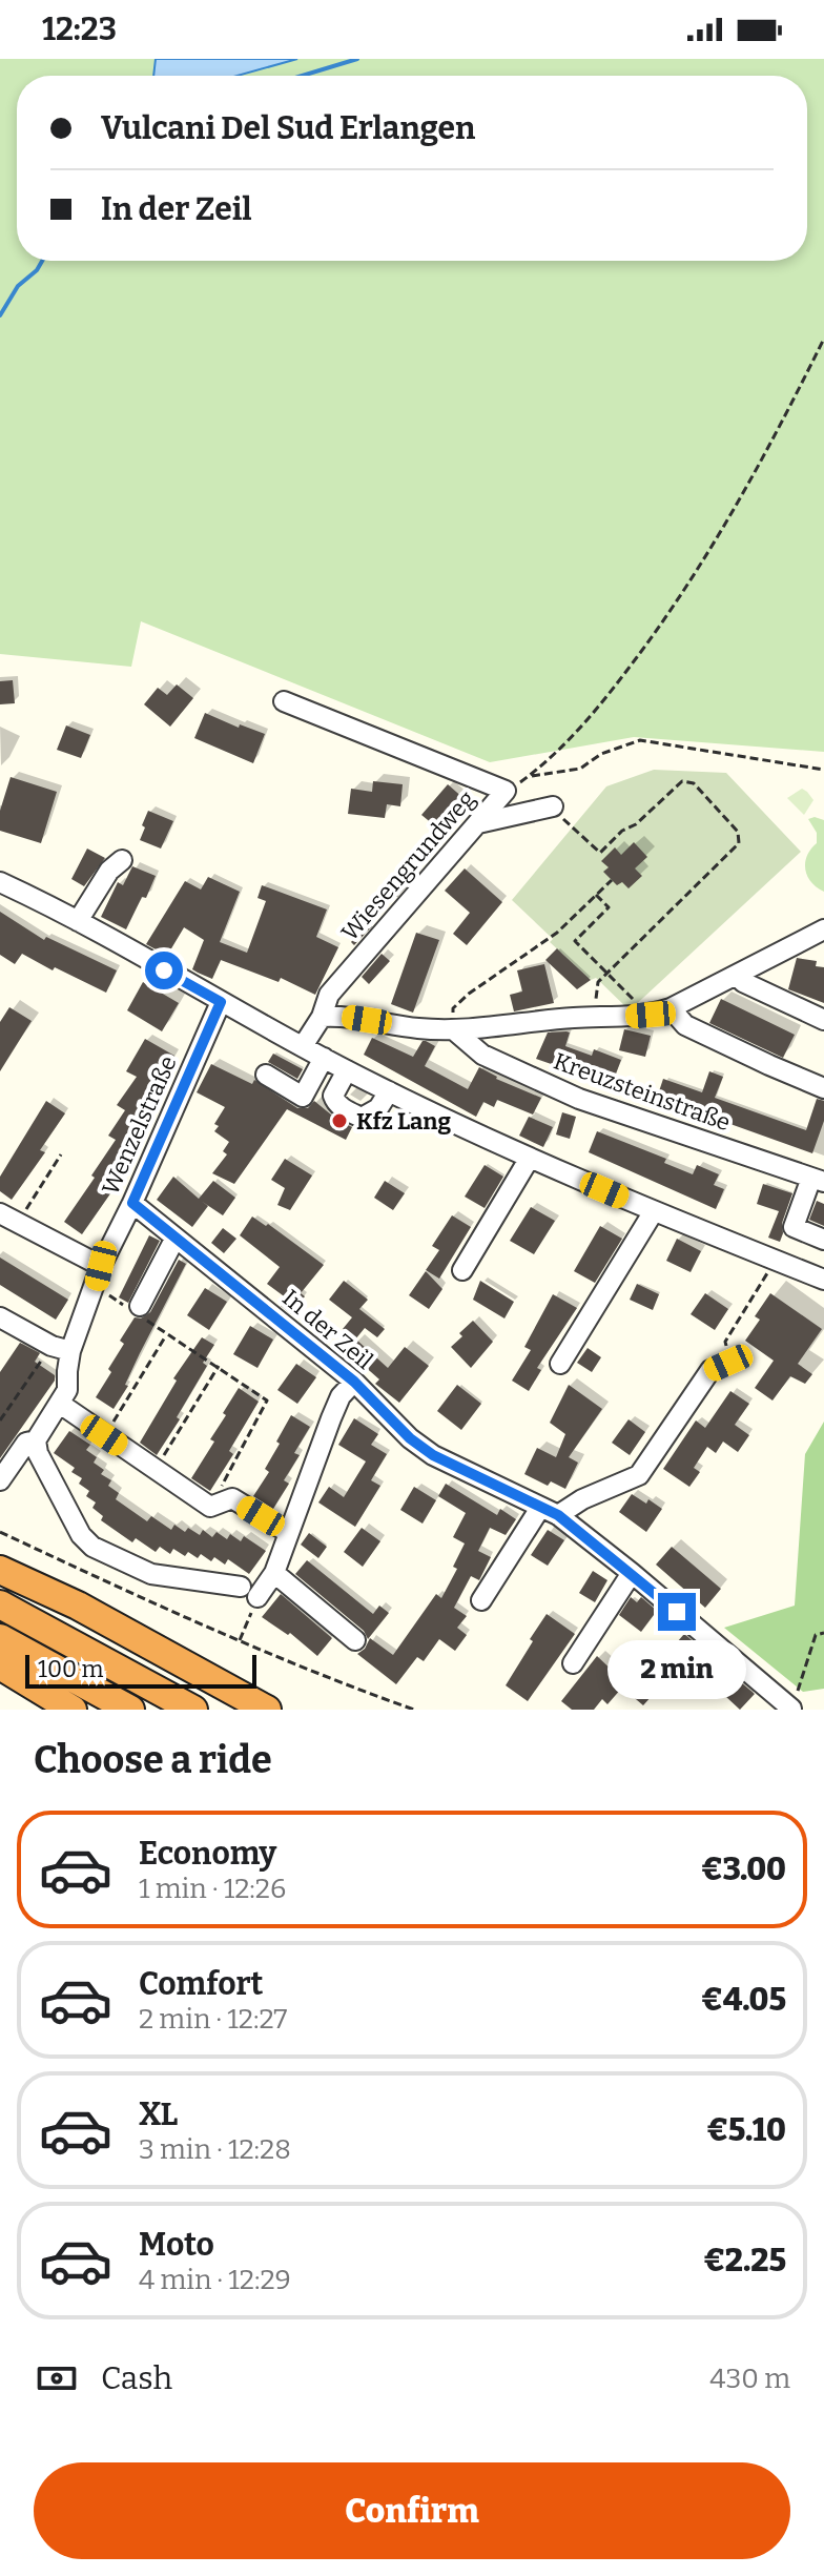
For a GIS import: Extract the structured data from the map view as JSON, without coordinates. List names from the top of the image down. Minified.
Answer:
{"streets":{"street":["Wiesengrundweg","Kreuzsteinstraße","Wenzelstraße","In der Zeil"]},"crossings":[["Wenzelstraße","In der Zeil"]],"places":["Kfz Lang"],"scale_bar":"100 m","page":{"status":"12:23","banner":["Vulcani Del Sud Erlangen","In der Zeil"],"bubble":"2 min","scale":"100 m","heading":"Choose a ride","list":[{"name":"Economy","note":"1 min · 12:26","value":"€3.00"},{"name":"Comfort","note":"2 min · 12:27","value":"€4.05"},{"name":"XL","note":"3 min · 12:28","value":"€5.10"},{"name":"Moto","note":"4 min · 12:29","value":"€2.25"}],"pay":["Cash","430 m"],"buttons":"Confirm"}}
